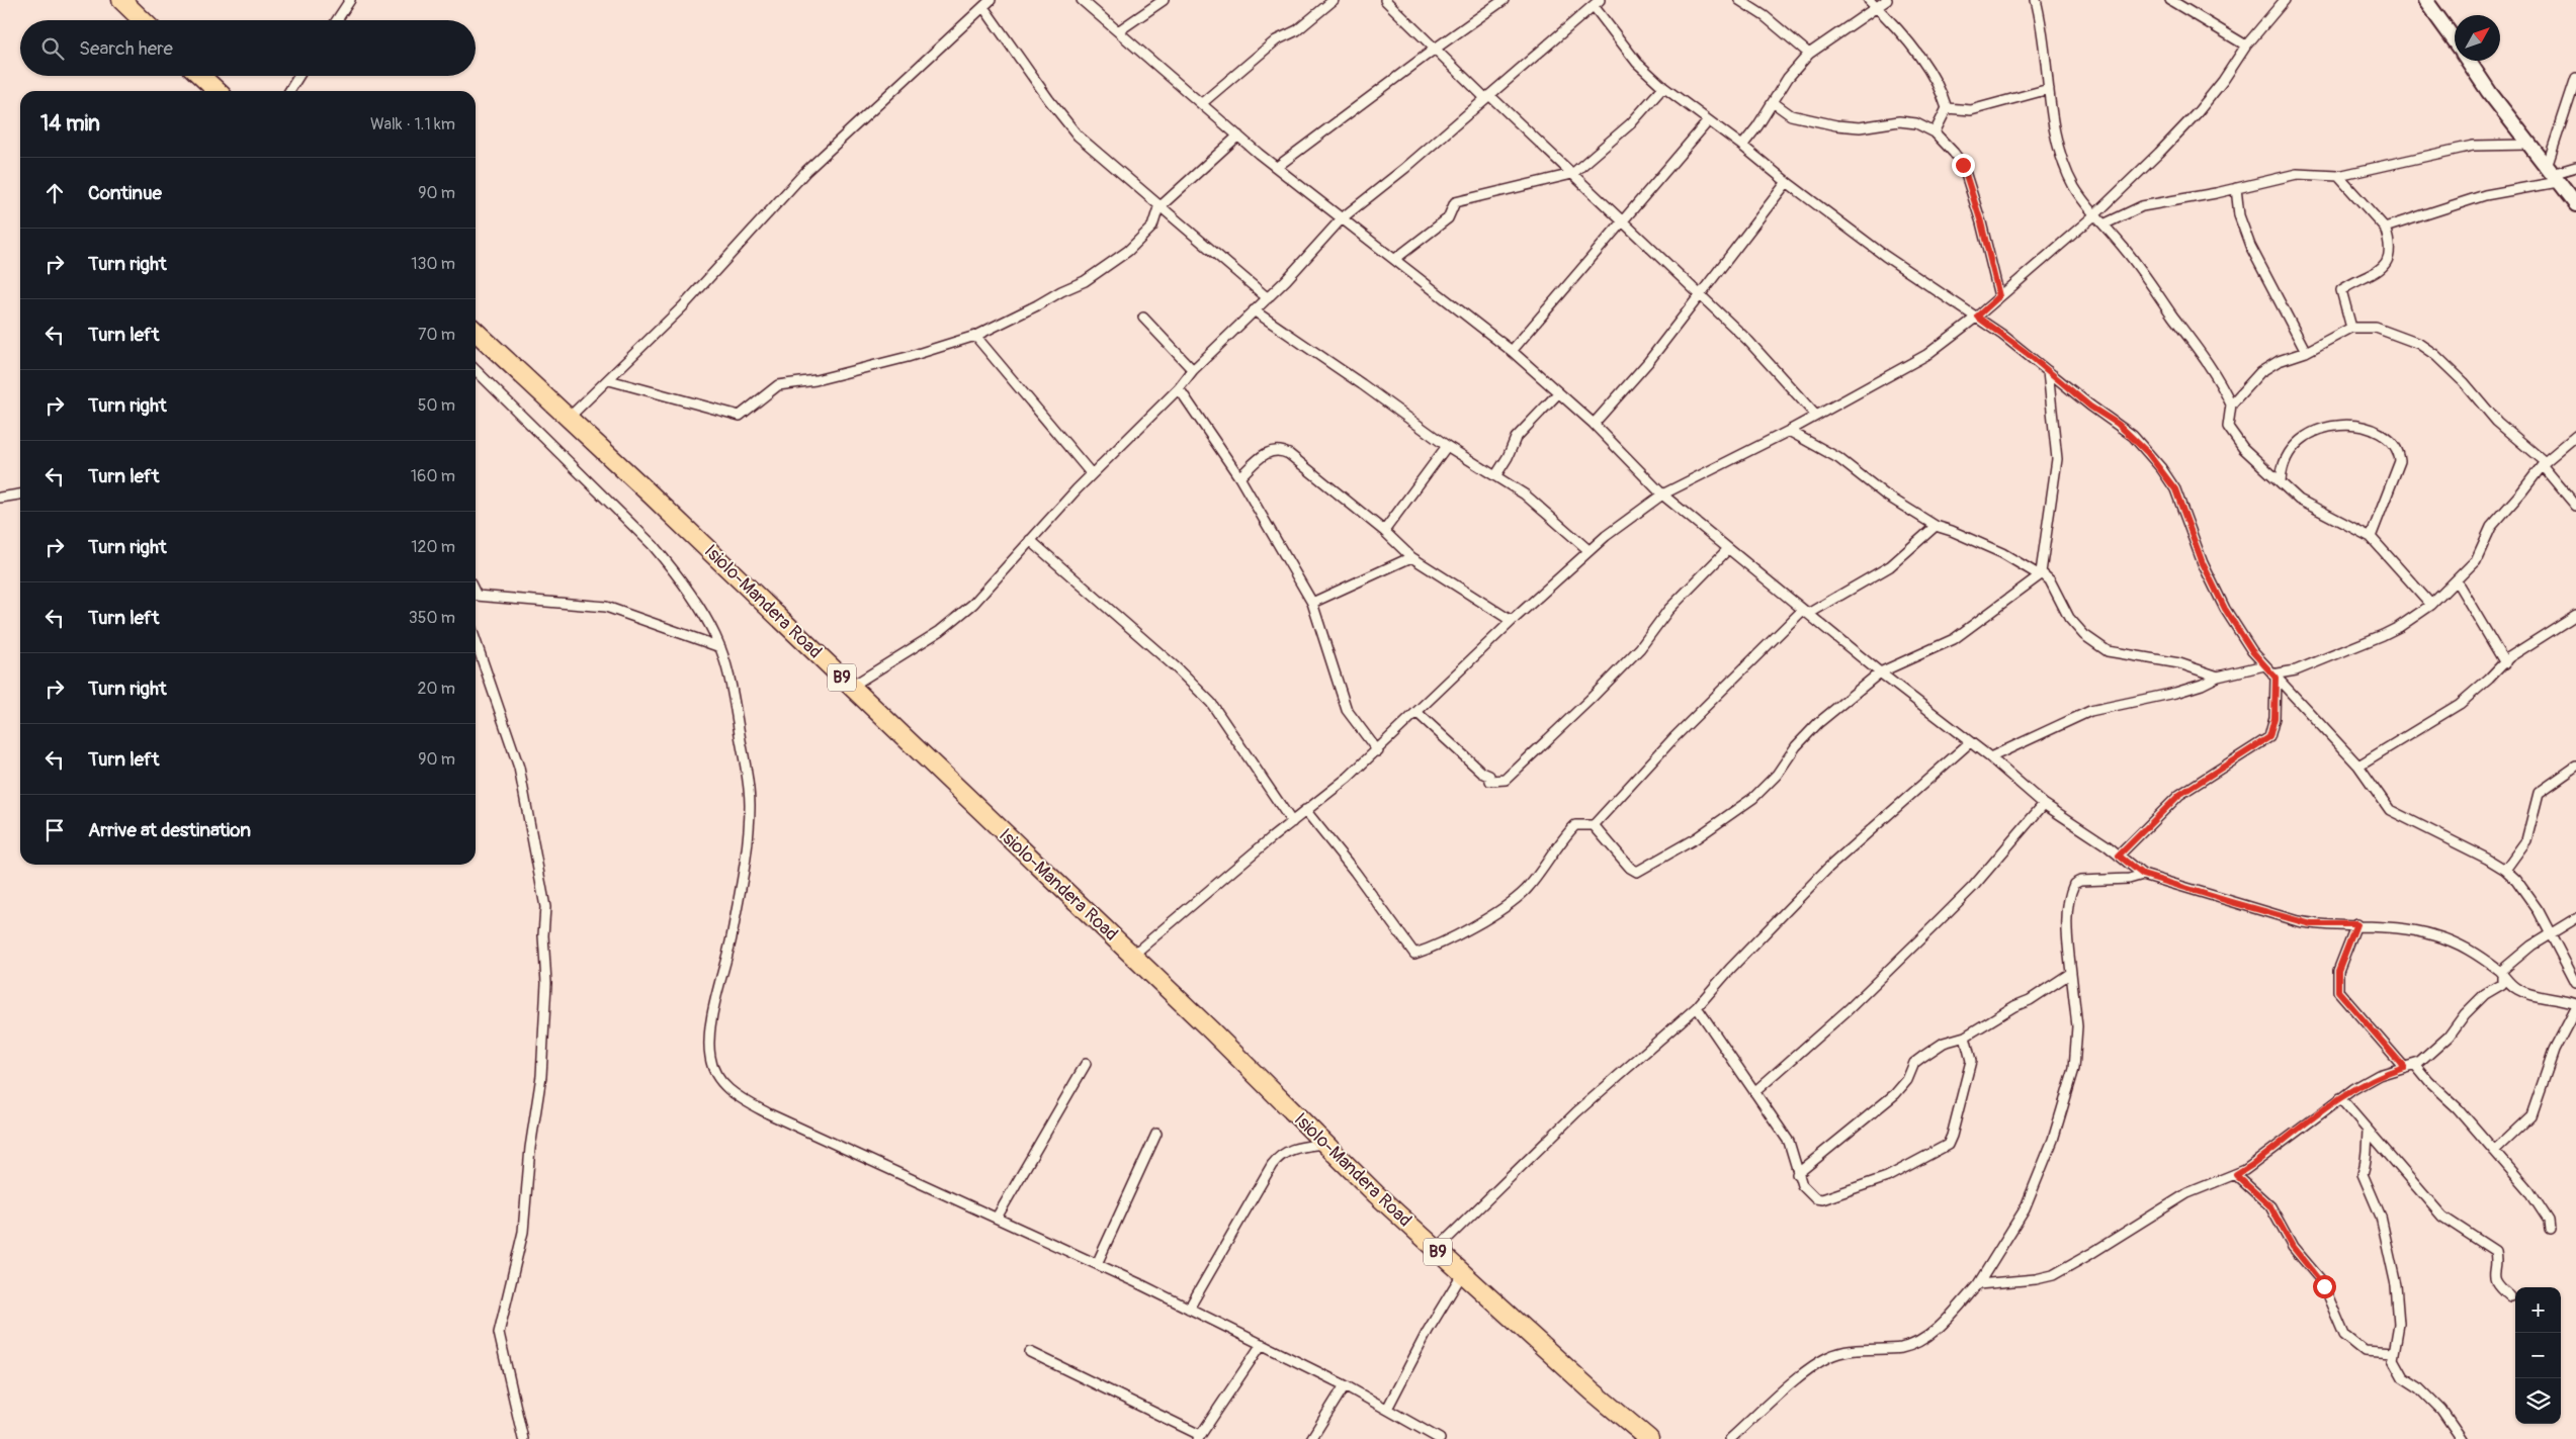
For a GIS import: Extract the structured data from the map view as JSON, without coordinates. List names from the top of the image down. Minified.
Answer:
{"streets":{"highway":["Isiolo-Mandera Road","B9"]},"north":"top right","page":{"search":"Search here","heading":["14 min","Walk · 1.1 km"],"list":[["Continue","90 m"],["Turn right","130 m"],["Turn left","70 m"],["Turn right","50 m"],["Turn left","160 m"],["Turn right","120 m"],["Turn left","350 m"],["Turn right","20 m"],["Turn left","90 m"],"Arrive at destination"],"map_buttons":["+","−"]}}
